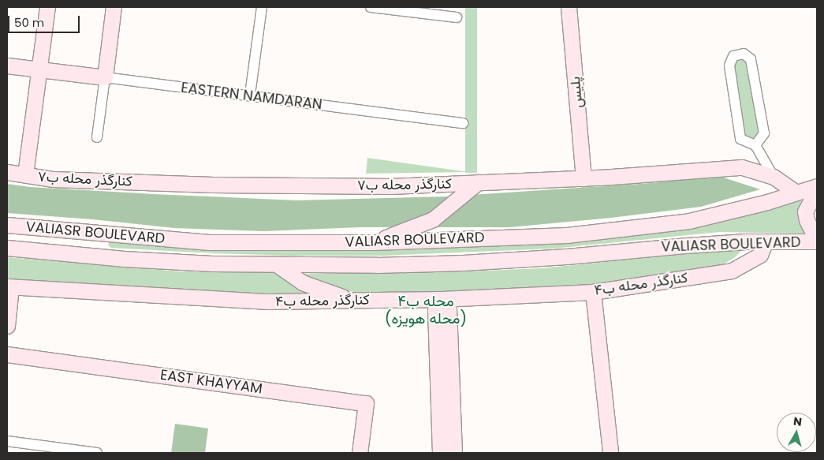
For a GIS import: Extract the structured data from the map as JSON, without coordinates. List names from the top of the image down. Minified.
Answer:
{"streets":{"street":["پلیس","EASTERN NAMDARAN","کنارگذر محله ب۷","VALIASR BOULEVARD","کنارگذر محله ب۴","EAST KHAYYAM"]},"crossings":[["پلیس","کنارگذر محله ب۷"],["کنارگذر محله ب۷","VALIASR BOULEVARD"],["VALIASR BOULEVARD","کنارگذر محله ب۴"]],"districts":["محله ب۴ (محله هویزه)"],"scale_bar":"50 m","north":"top"}
